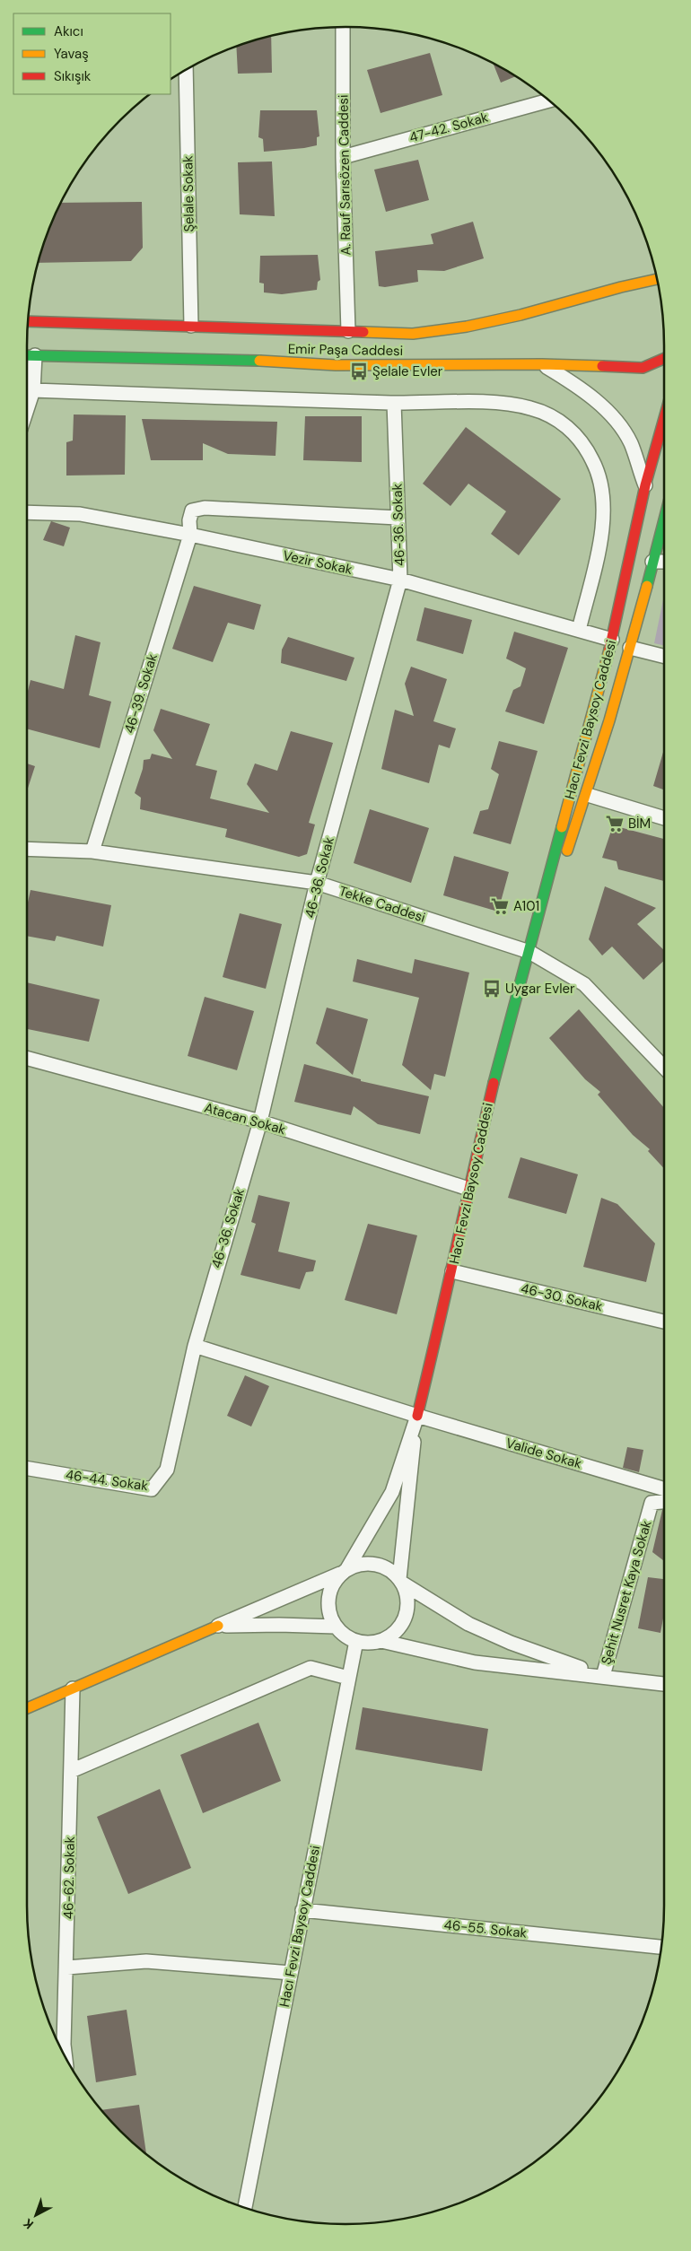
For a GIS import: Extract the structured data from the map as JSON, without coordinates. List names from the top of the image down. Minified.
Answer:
{"streets":{"street":["47-42. Sokak","A. Rauf Sarısözen Caddesi","Şelale Sokak","Emir Paşa Caddesi","46-36. Sokak","Vezir Sokak","46-39. Sokak","Hacı Fevzi Baysoy Caddesi","Tekke Caddesi","Atacan Sokak","46-30. Sokak","Valide Sokak","46-44. Sokak","Şehit Nusret Kaya Sokak","46-62. Sokak","46-55. Sokak"]},"crossings":[["47-42. Sokak","A. Rauf Sarısözen Caddesi"],["A. Rauf Sarısözen Caddesi","Emir Paşa Caddesi"],["Şelale Sokak","Emir Paşa Caddesi"],["46-36. Sokak","Vezir Sokak"],["46-36. Sokak","46-39. Sokak"],["46-36. Sokak","Tekke Caddesi"],["46-36. Sokak","Atacan Sokak"],["46-36. Sokak","Valide Sokak"],["46-36. Sokak","46-44. Sokak"],["Vezir Sokak","46-39. Sokak"],["Vezir Sokak","Hacı Fevzi Baysoy Caddesi"],["46-39. Sokak","Tekke Caddesi"],["Hacı Fevzi Baysoy Caddesi","Tekke Caddesi"],["Hacı Fevzi Baysoy Caddesi","Atacan Sokak"],["Hacı Fevzi Baysoy Caddesi","46-30. Sokak"],["Hacı Fevzi Baysoy Caddesi","Valide Sokak"],["Hacı Fevzi Baysoy Caddesi","46-55. Sokak"],["Valide Sokak","46-44. Sokak"]],"places":{"bus stop":["Şelale Evler","Uygar Evler"],"supermarket":["BİM","A101"]},"legend":["Akıcı","Yavaş","Sıkışık"],"north":"bottom left"}
